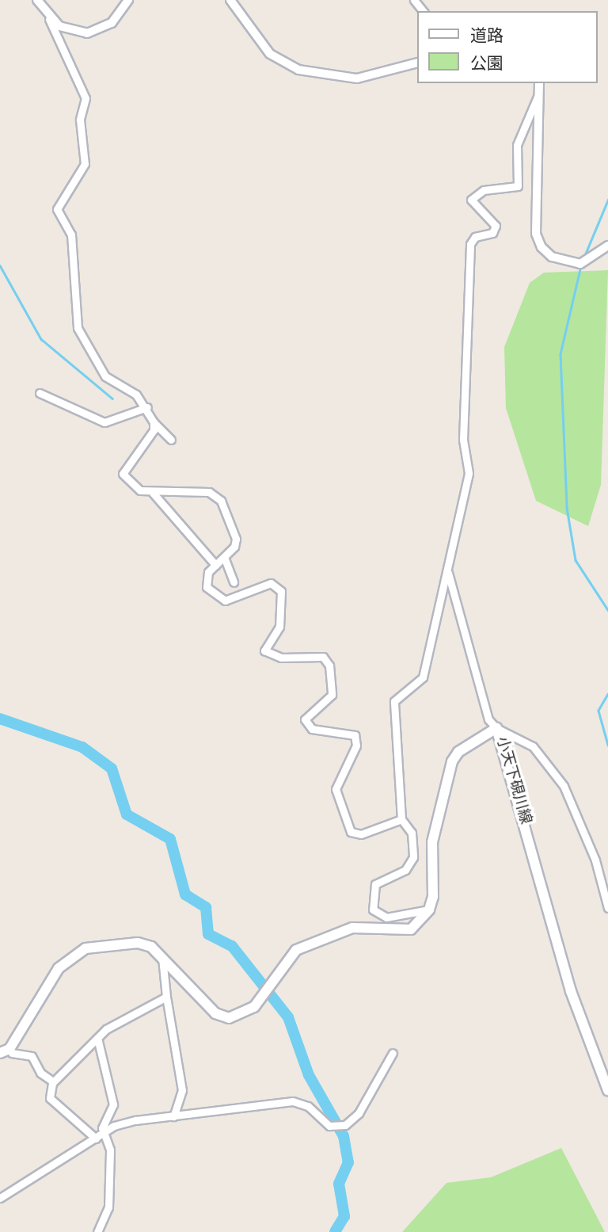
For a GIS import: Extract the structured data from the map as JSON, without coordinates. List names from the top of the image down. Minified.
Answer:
{"streets":{"main road":["小天下硯川線"]},"legend":["道路","公園"]}
